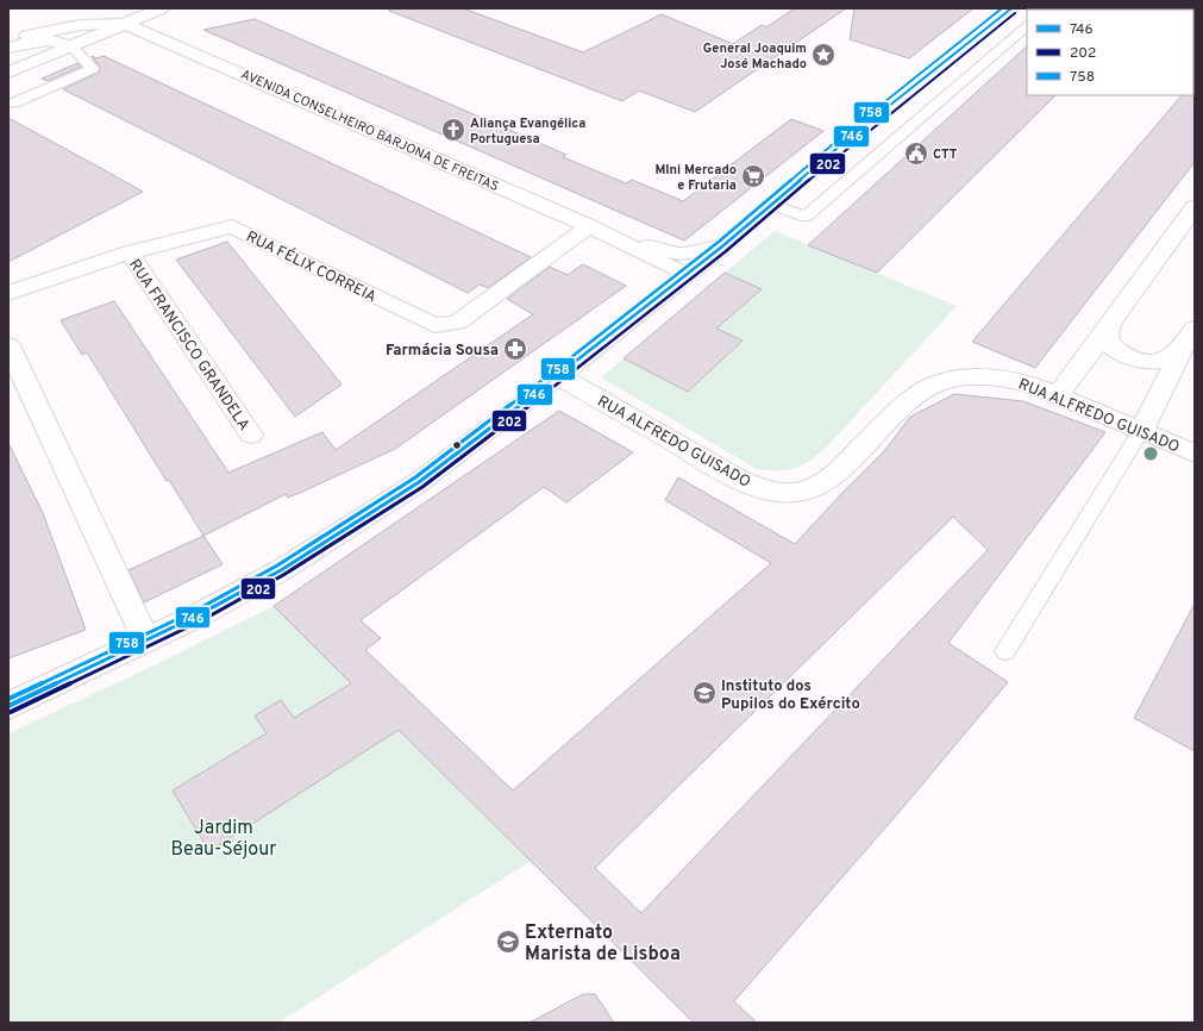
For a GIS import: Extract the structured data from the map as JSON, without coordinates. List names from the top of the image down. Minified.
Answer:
{"streets":{"street":["AVENIDA CONSELHEIRO BARJONA DE FREITAS","RUA FÉLIX CORREIA","RUA FRANCISCO GRANDELA","RUA ALFREDO GUISADO"]},"crossings":[["AVENIDA CONSELHEIRO BARJONA DE FREITAS","RUA FÉLIX CORREIA"],["RUA FÉLIX CORREIA","RUA FRANCISCO GRANDELA"]],"parks":["Jardim Beau-Séjour"],"places":{"place":["General Joaquim José Machado"],"church":["Aliança Evangélica Portuguesa"],"public building":["CTT"],"supermarket":["MIni Mercado e Frutaria"],"pharmacy":["Farmácia Sousa"],"school or university":["Instituto dos Pupilos do Exército","Externato Marista de Lisboa"]},"lines":["transit line 746","transit line 758","transit line 202"],"legend":["746","202","758"]}
